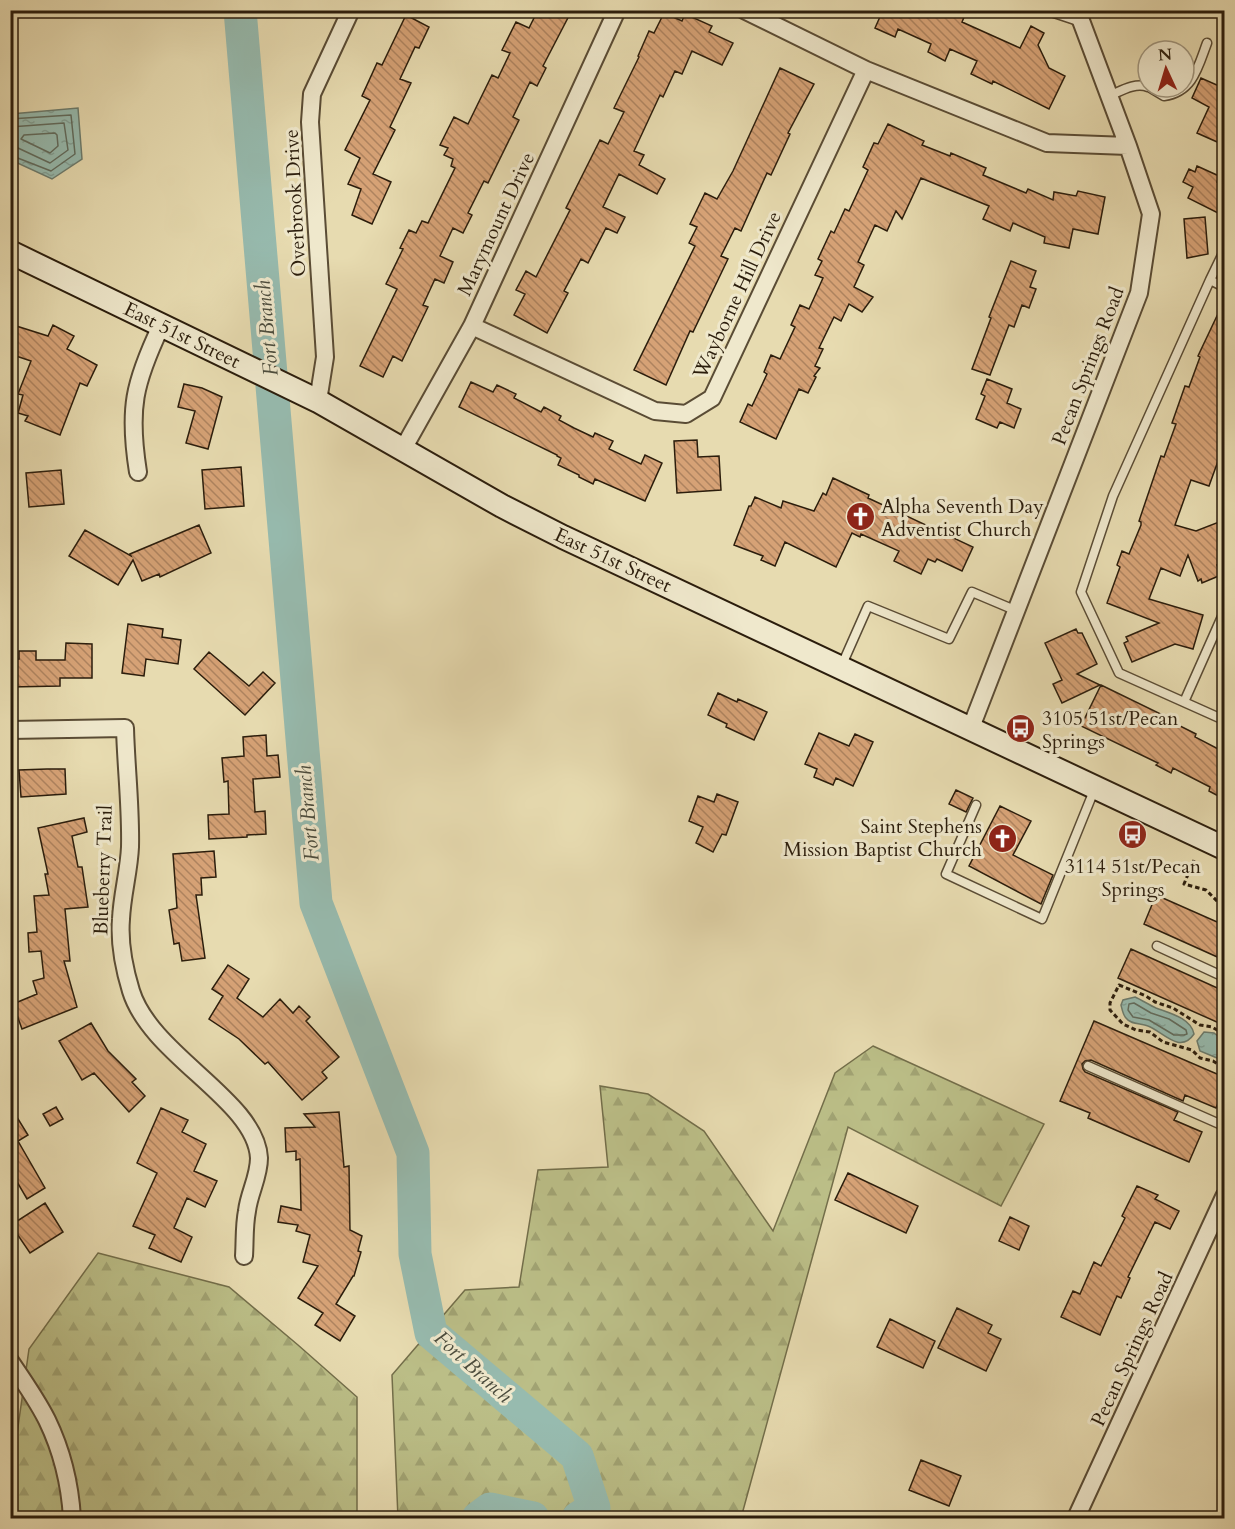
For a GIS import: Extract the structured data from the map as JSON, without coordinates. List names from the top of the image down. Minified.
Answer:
{"streets":{"main road":["East 51st Street"],"street":["Overbrook Drive","Marymount Drive","Wayborne Hill Drive","Pecan Springs Road","Blueberry Trail"]},"crossings":[["Overbrook Drive","East 51st Street"],["Marymount Drive","Wayborne Hill Drive"],["Marymount Drive","East 51st Street"],["East 51st Street","Pecan Springs Road"]],"water":["Fort Branch"],"places":{"church":["Alpha Seventh Day Adventist Church","Saint Stephens Mission Baptist Church"],"bus stop":["3105 51st/Pecan Springs","3114 51st/Pecan Springs"]},"north":"top"}
